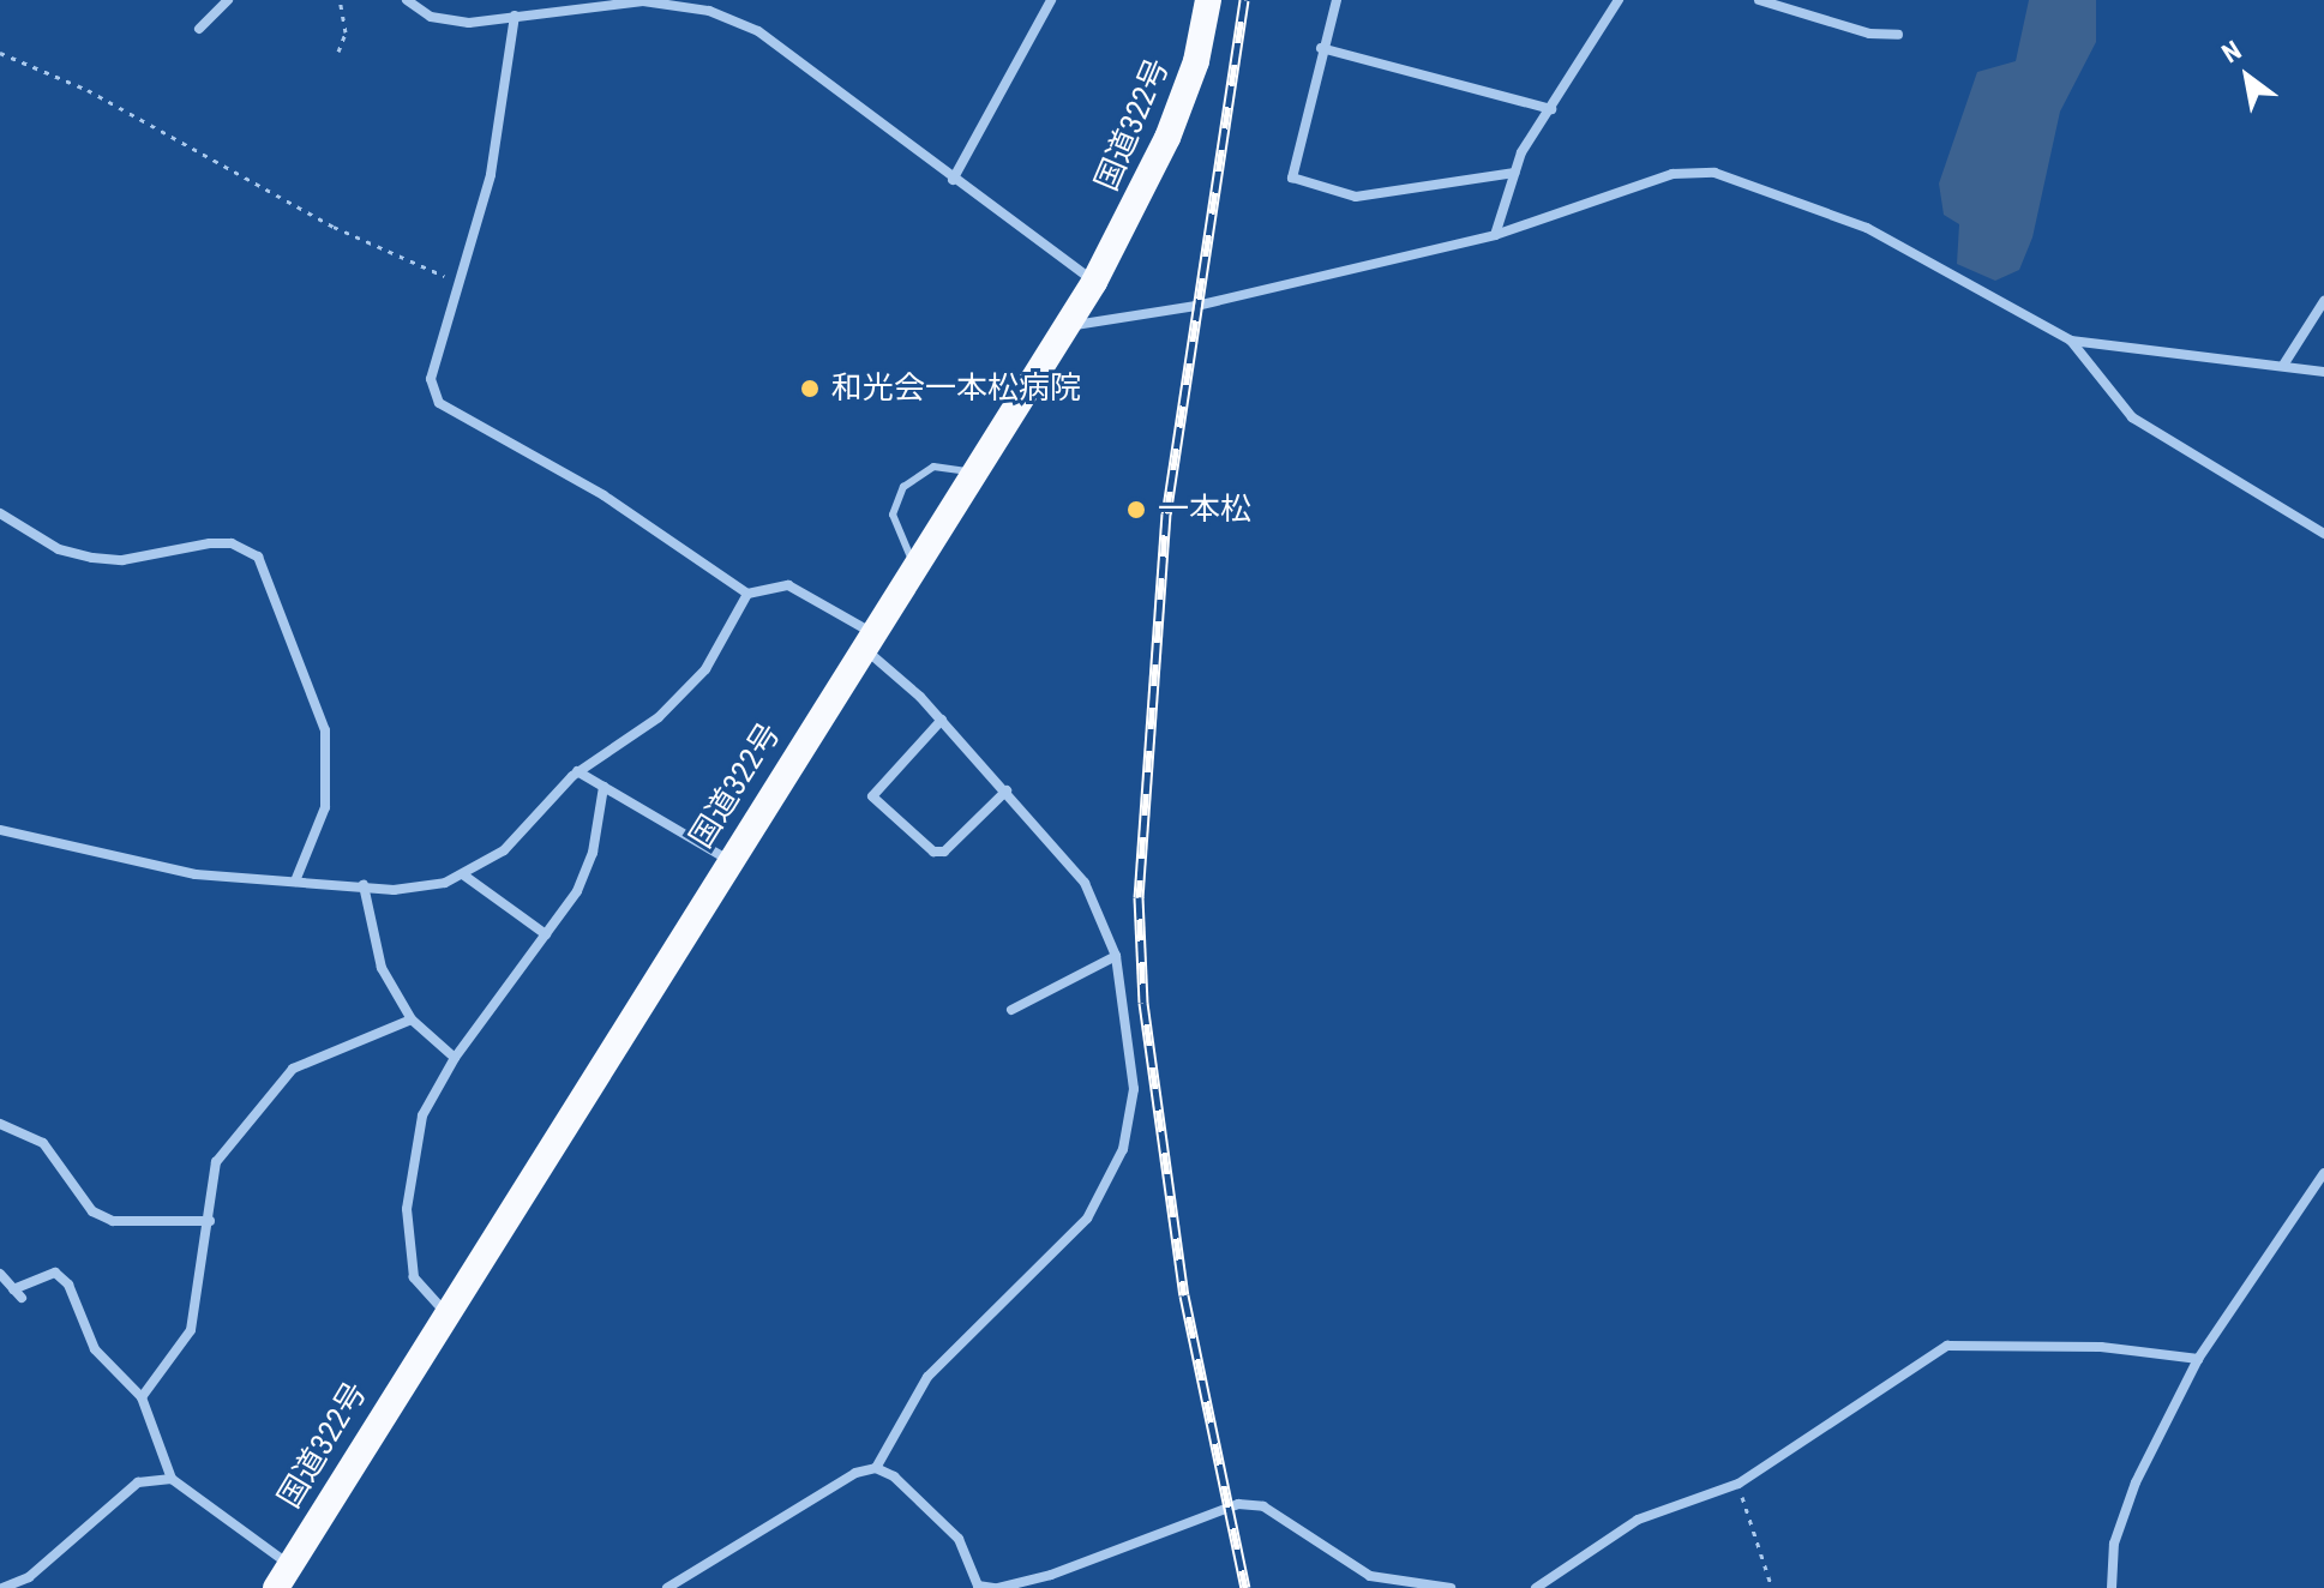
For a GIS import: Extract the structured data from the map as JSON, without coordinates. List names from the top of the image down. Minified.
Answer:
{"streets":{"highway":["国道322号"]},"places":["和光会一本松病院","一本松"],"north":"top left"}
